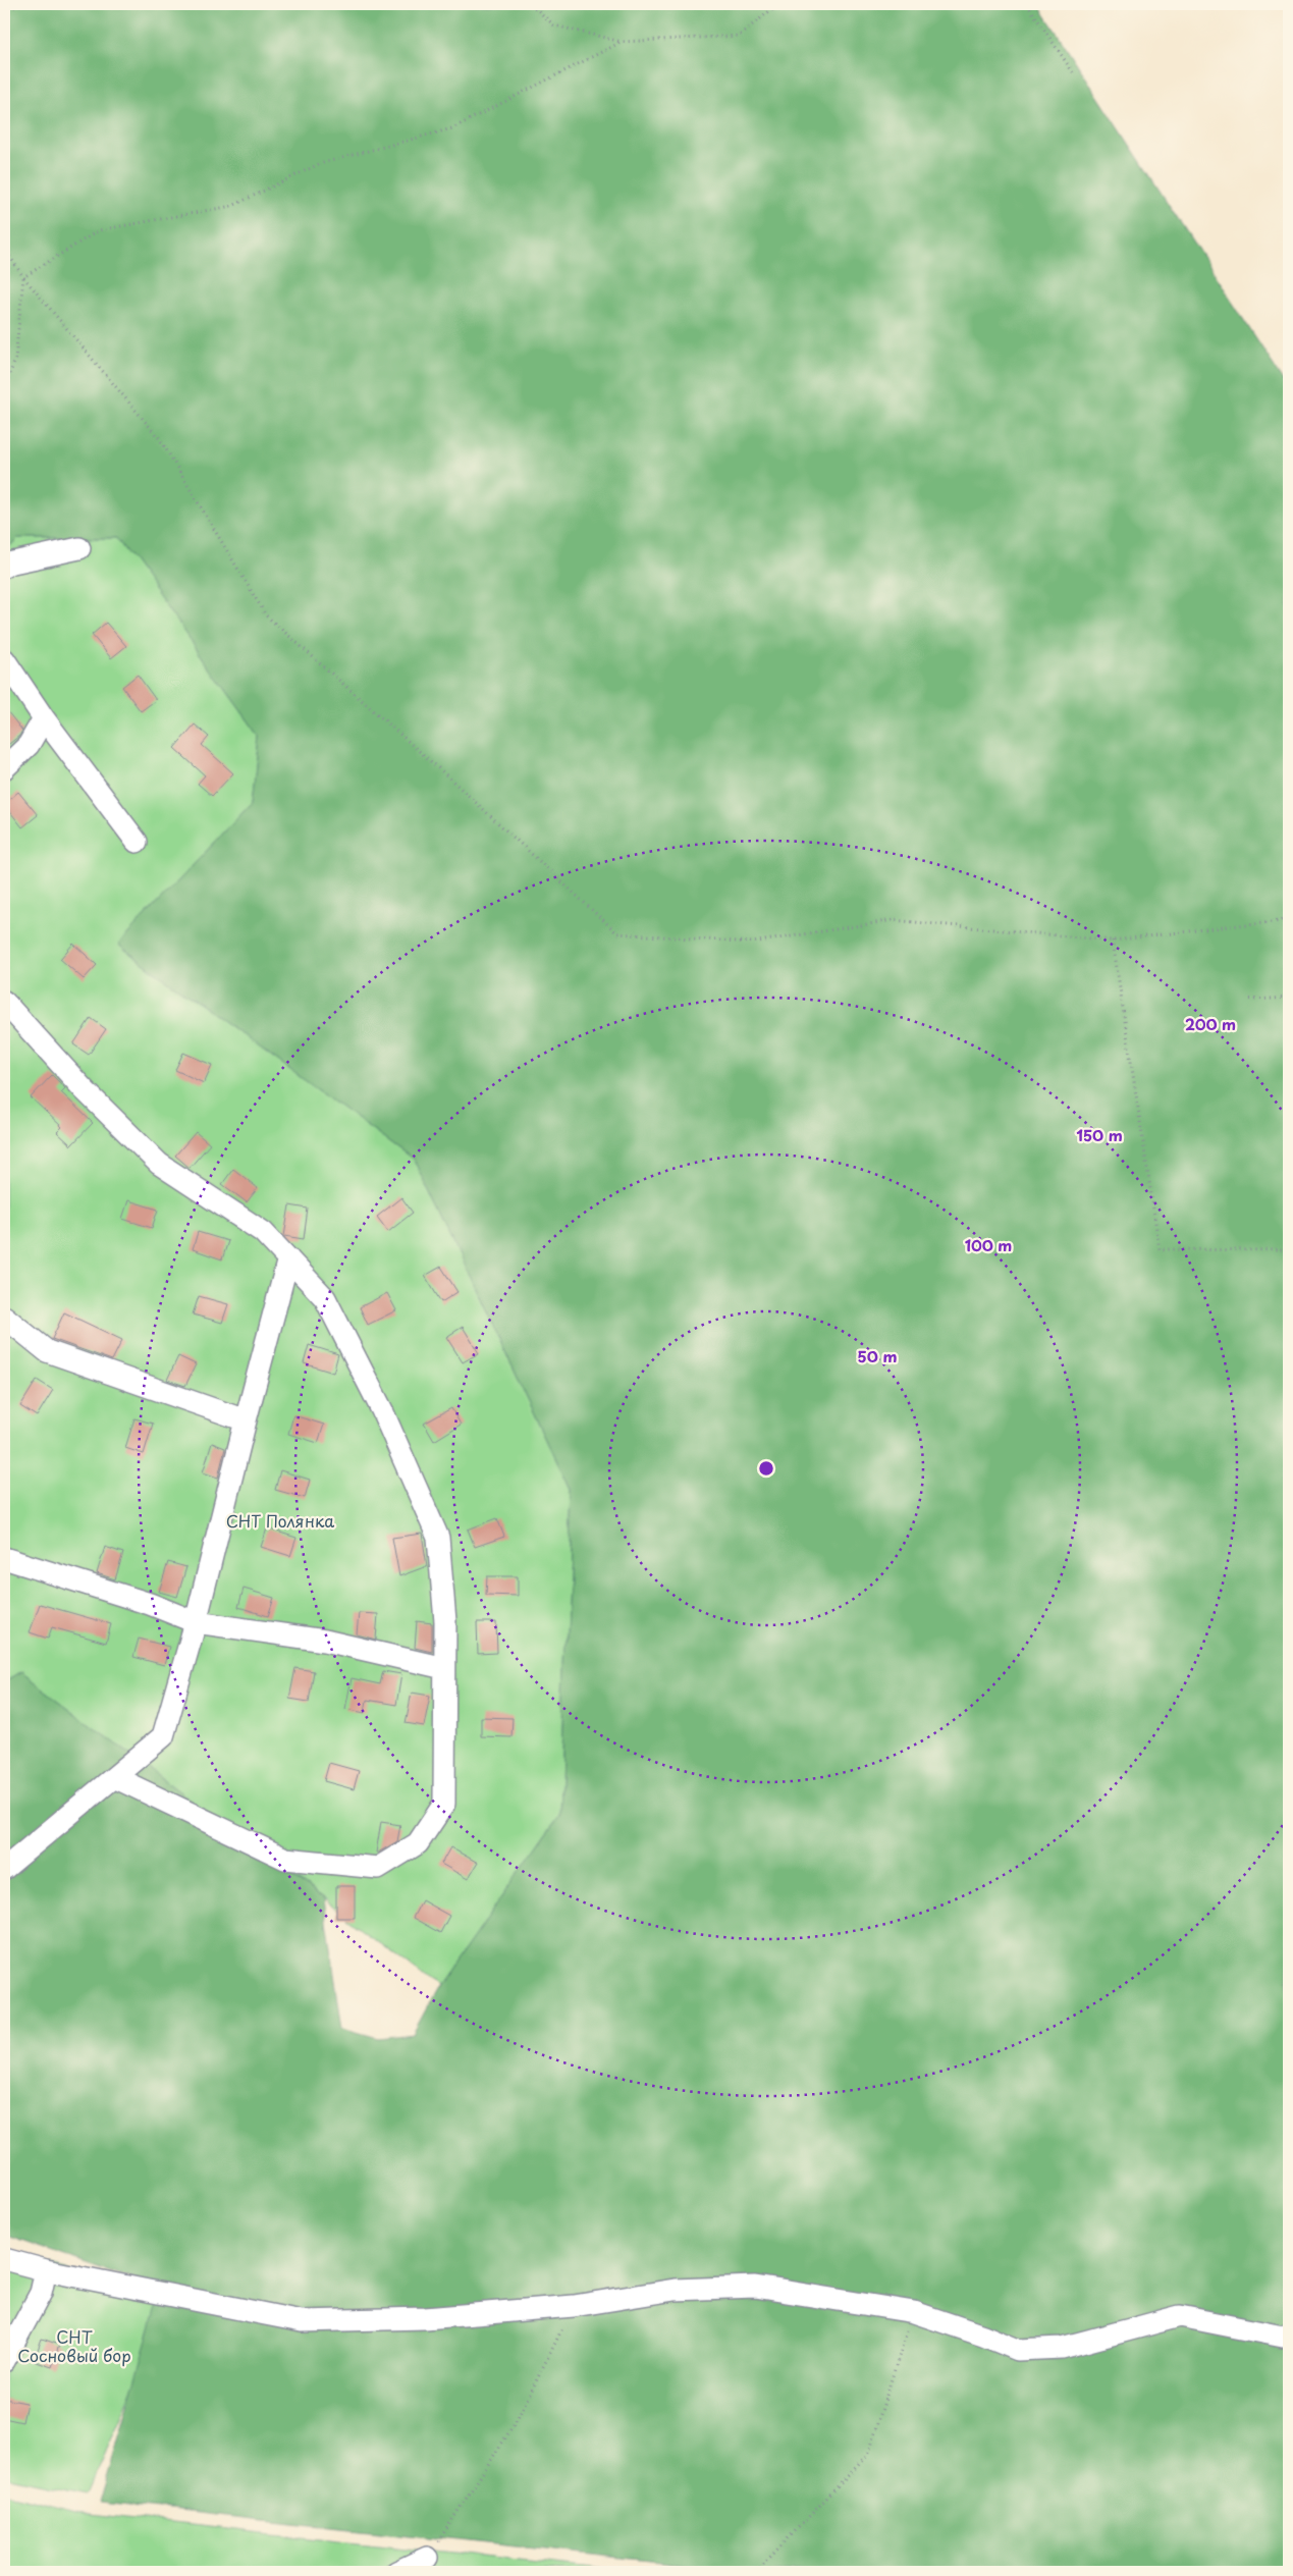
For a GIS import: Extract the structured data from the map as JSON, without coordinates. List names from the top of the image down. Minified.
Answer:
{"parks":["СНТ Полянка","СНТ Сосновый бор"],"rings":["200 m","150 m","100 m","50 m"]}
